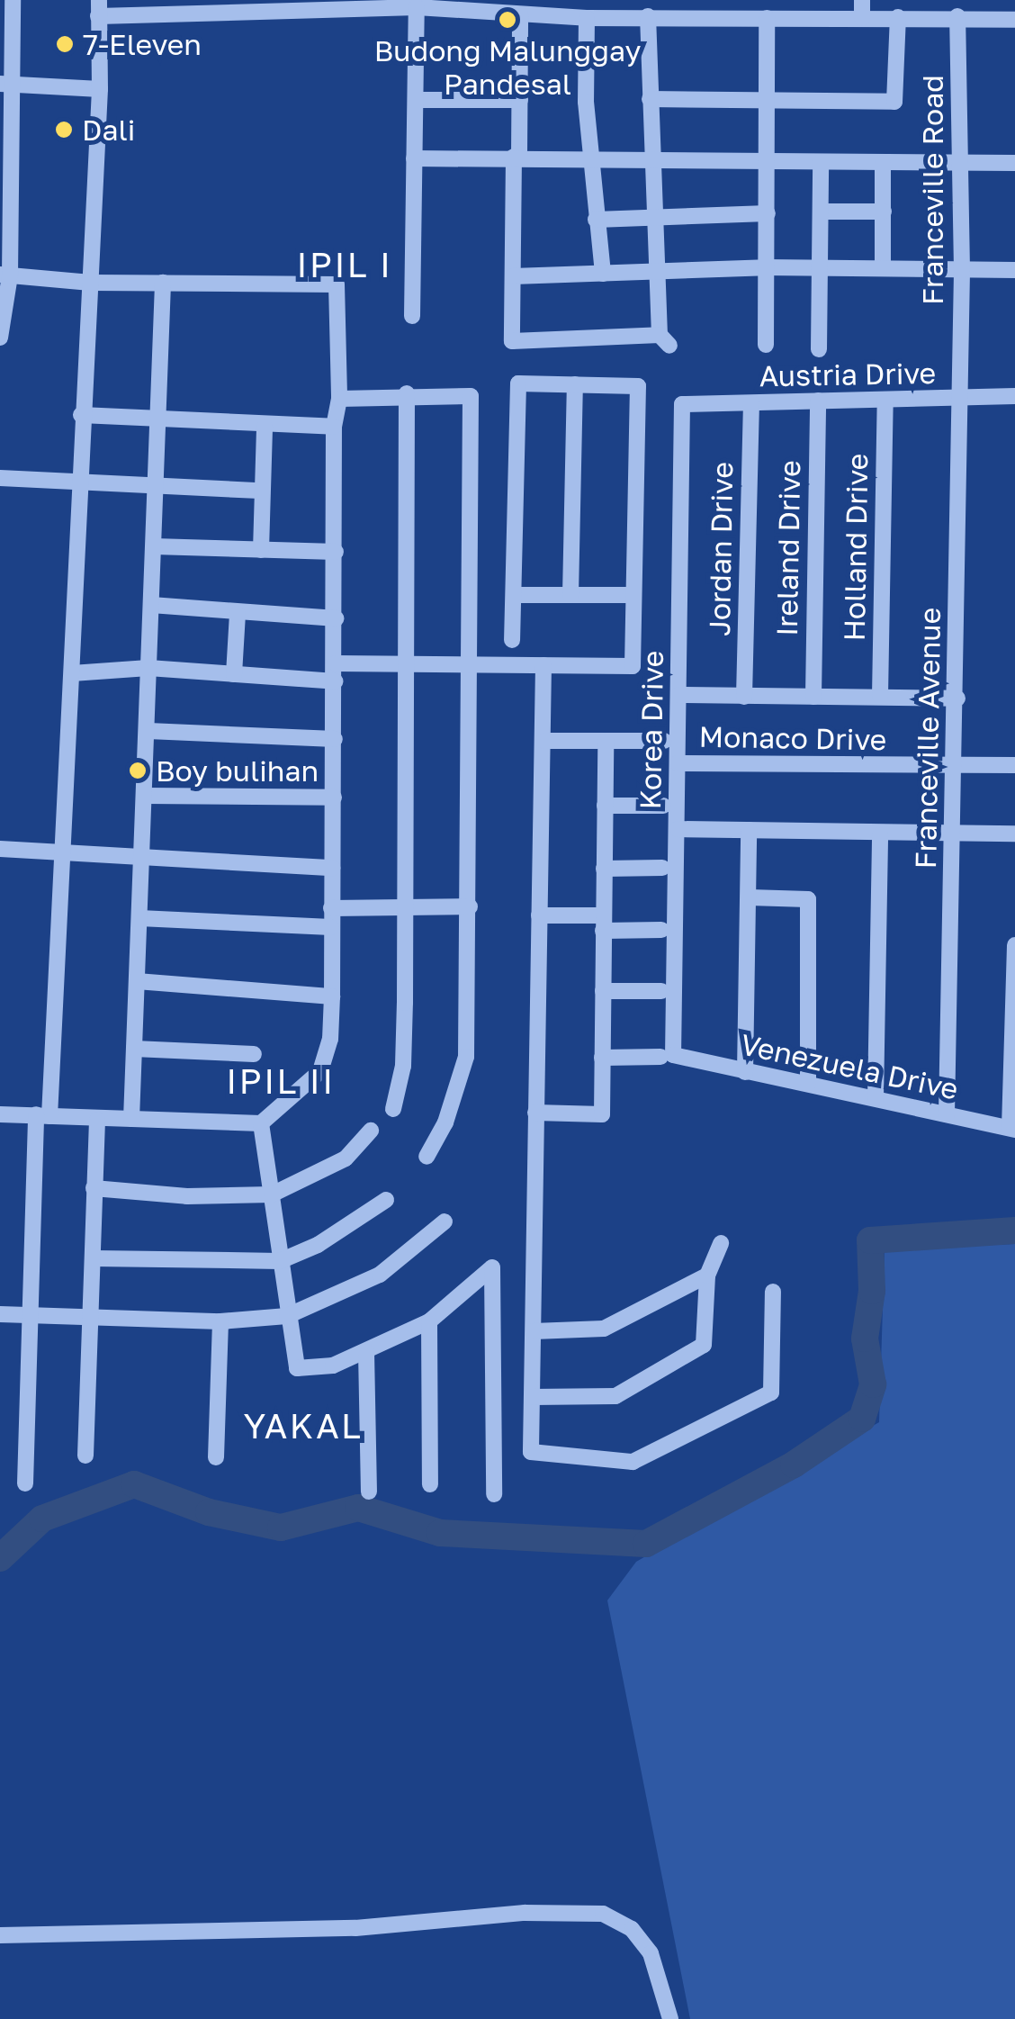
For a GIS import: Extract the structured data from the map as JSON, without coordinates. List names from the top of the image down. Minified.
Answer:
{"streets":{"street":["Franceville Road","Austria Drive","Holland Drive","Ireland Drive","Jordan Drive","Korea Drive","Monaco Drive","Franceville Avenue","Venezuela Drive"]},"crossings":[["Franceville Road","Franceville Avenue"],["Austria Drive","Holland Drive"],["Austria Drive","Ireland Drive"],["Austria Drive","Jordan Drive"],["Austria Drive","Korea Drive"],["Austria Drive","Franceville Avenue"],["Korea Drive","Monaco Drive"],["Korea Drive","Venezuela Drive"],["Monaco Drive","Franceville Avenue"],["Franceville Avenue","Venezuela Drive"]],"districts":["IPIL I","IPIL II","YAKAL"],"places":["Budong Malunggay Pandesal","7-Eleven","Dali","Boy bulihan"]}
